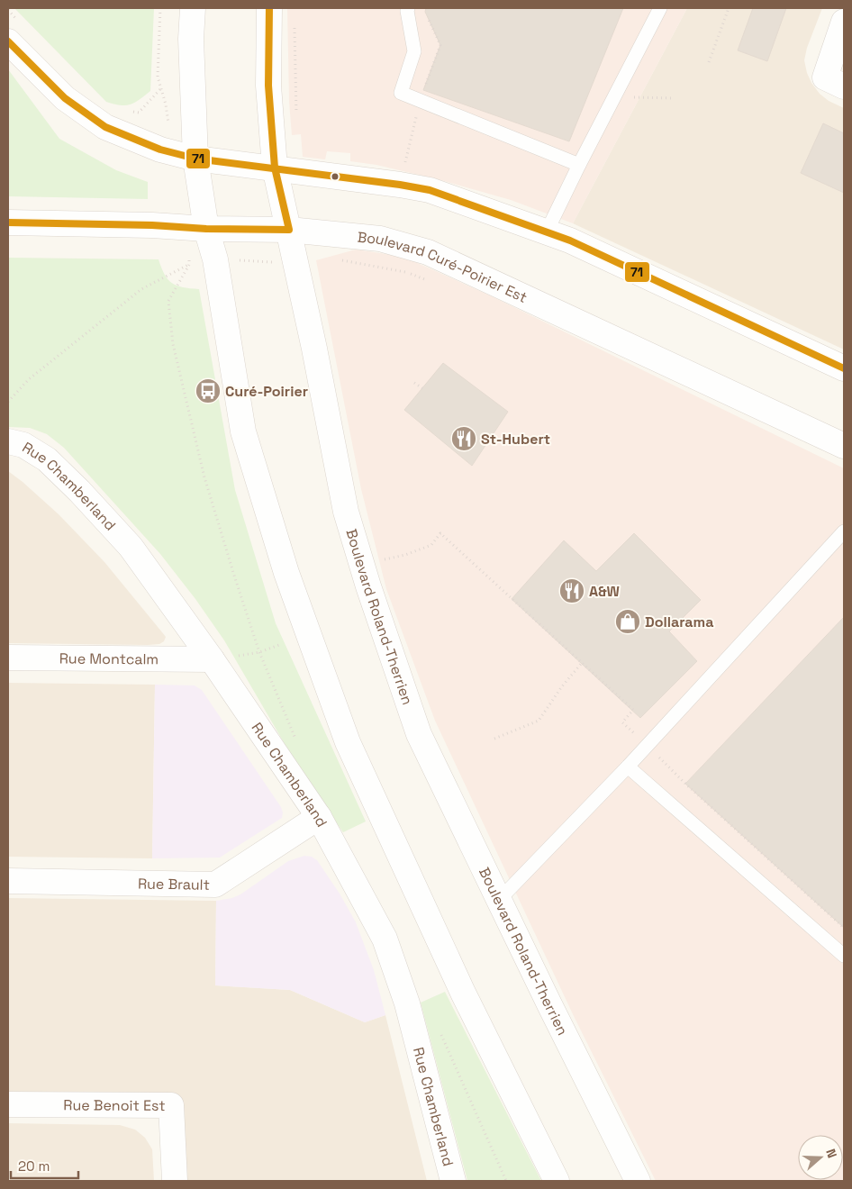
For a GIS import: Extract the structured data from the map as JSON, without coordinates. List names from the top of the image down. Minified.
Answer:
{"streets":{"main road":["Boulevard Curé-Poirier Est","Rue Chamberland","Boulevard Roland-Therrien","Rue Montcalm","Rue Brault","Rue Benoit Est"]},"crossings":[["Boulevard Curé-Poirier Est","Boulevard Roland-Therrien"],["Rue Chamberland","Rue Montcalm"],["Rue Chamberland","Rue Brault"]],"places":{"bus stop":["Curé-Poirier"],"restaurant":["St-Hubert","A&W"],"shop":["Dollarama"]},"lines":["transit line 71"],"scale_bar":"20 m","north":"right"}
